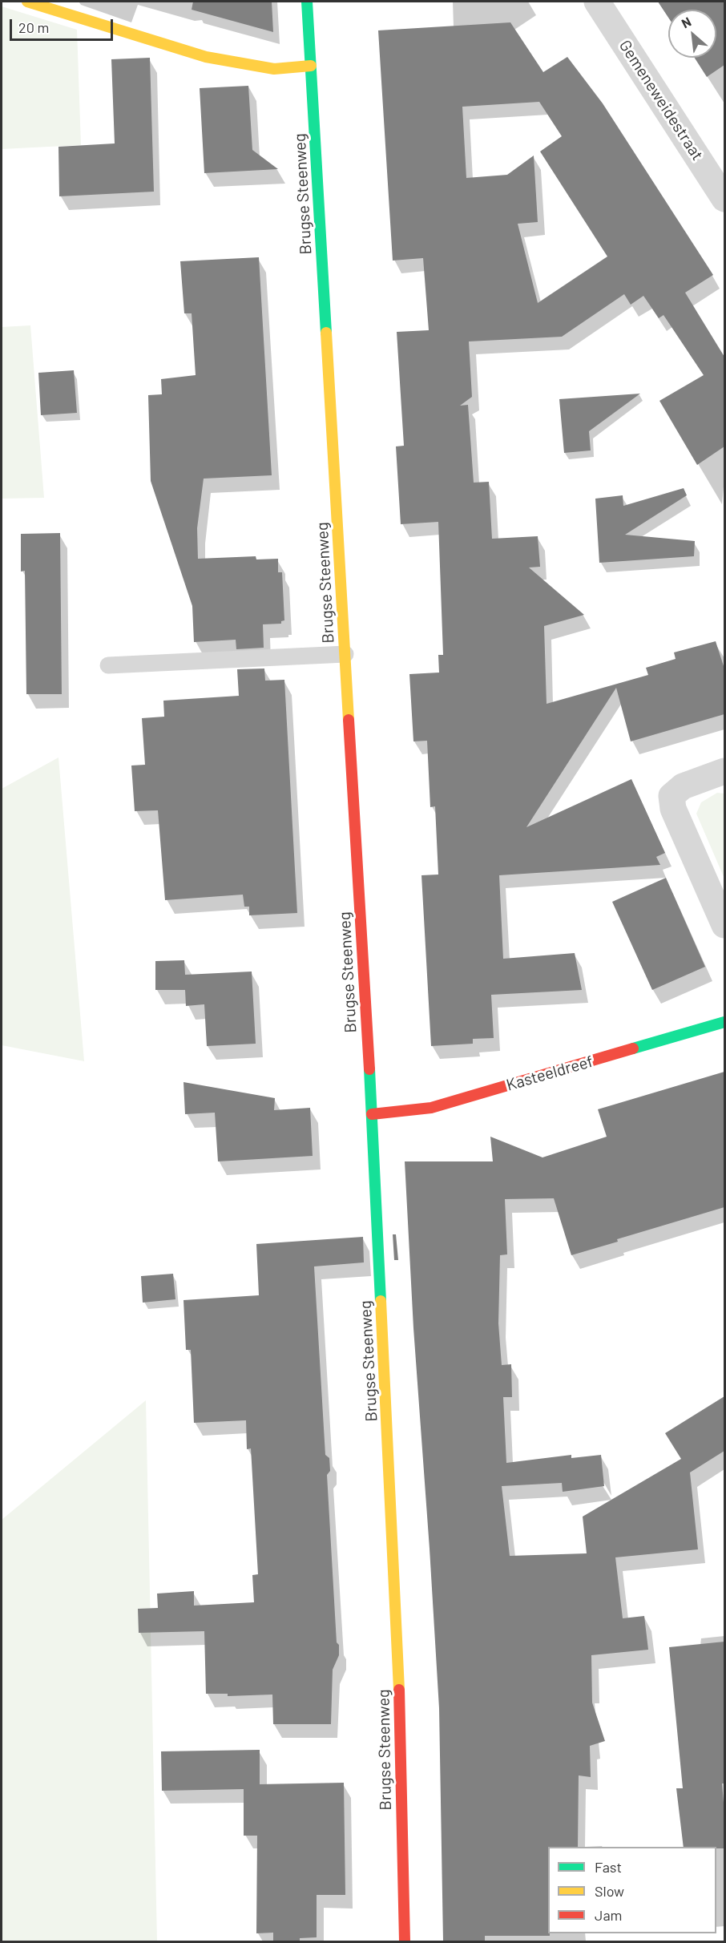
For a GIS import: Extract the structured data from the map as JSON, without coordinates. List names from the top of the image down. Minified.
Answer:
{"streets":{"main road":["Brugse Steenweg","Kasteeldreef"],"street":["Gemeneweidestraat"]},"crossings":[["Brugse Steenweg","Kasteeldreef"]],"legend":["Fast","Slow","Jam"],"scale_bar":"20 m","north":"top left"}
